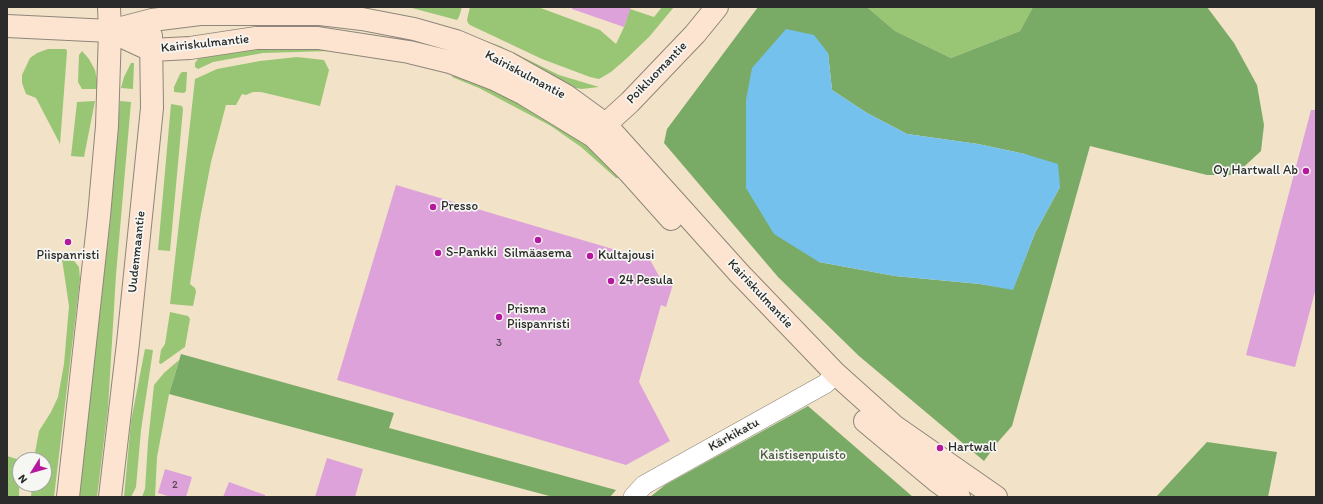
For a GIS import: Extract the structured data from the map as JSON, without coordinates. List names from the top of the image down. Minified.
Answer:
{"streets":{"street":["Kairiskulmantie","Poikluomantie","Uudenmaantie","Kärkikatu"]},"crossings":[["Kairiskulmantie","Poikluomantie"],["Kairiskulmantie","Uudenmaantie"],["Kairiskulmantie","Kärkikatu"]],"parks":["Kaistisenpuisto"],"places":["Oy Hartwall Ab","Presso","Silmäasema","Piispanristi","S-Pankki","Kultajousi","24 Pesula","Prisma Piispanristi","Hartwall"],"house_numbers":["3","2"],"north":"bottom left"}
